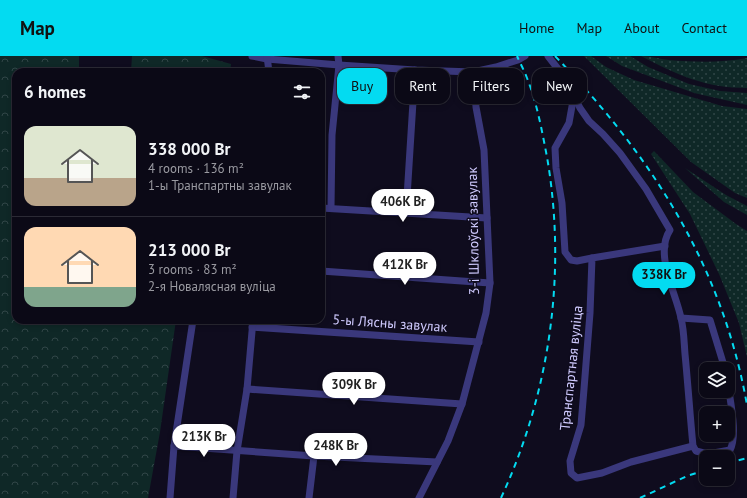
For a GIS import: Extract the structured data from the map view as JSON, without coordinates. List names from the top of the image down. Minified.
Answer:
{"streets":{"street":["3-і Шклоўскі завулак","5-ы Лясны завулак","Транспартная вуліца"]},"crossings":[["3-і Шклоўскі завулак","5-ы Лясны завулак"]],"page":{"header":"Map","nav":["Home","Map","About","Contact"],"chip":["Buy","Rent","Filters","New"],"heading":"6 homes","list":[{"name":"338 000 Br","note":"4 rooms · 136 m² · 1-ы Транспартны завулак"},{"name":"213 000 Br","note":"3 rooms · 83 m² · 2-я Новалясная вуліца"}],"price":["406K Br","412K Br","338K Br","309K Br","213K Br","248K Br"],"map_buttons":["+","−"]}}
